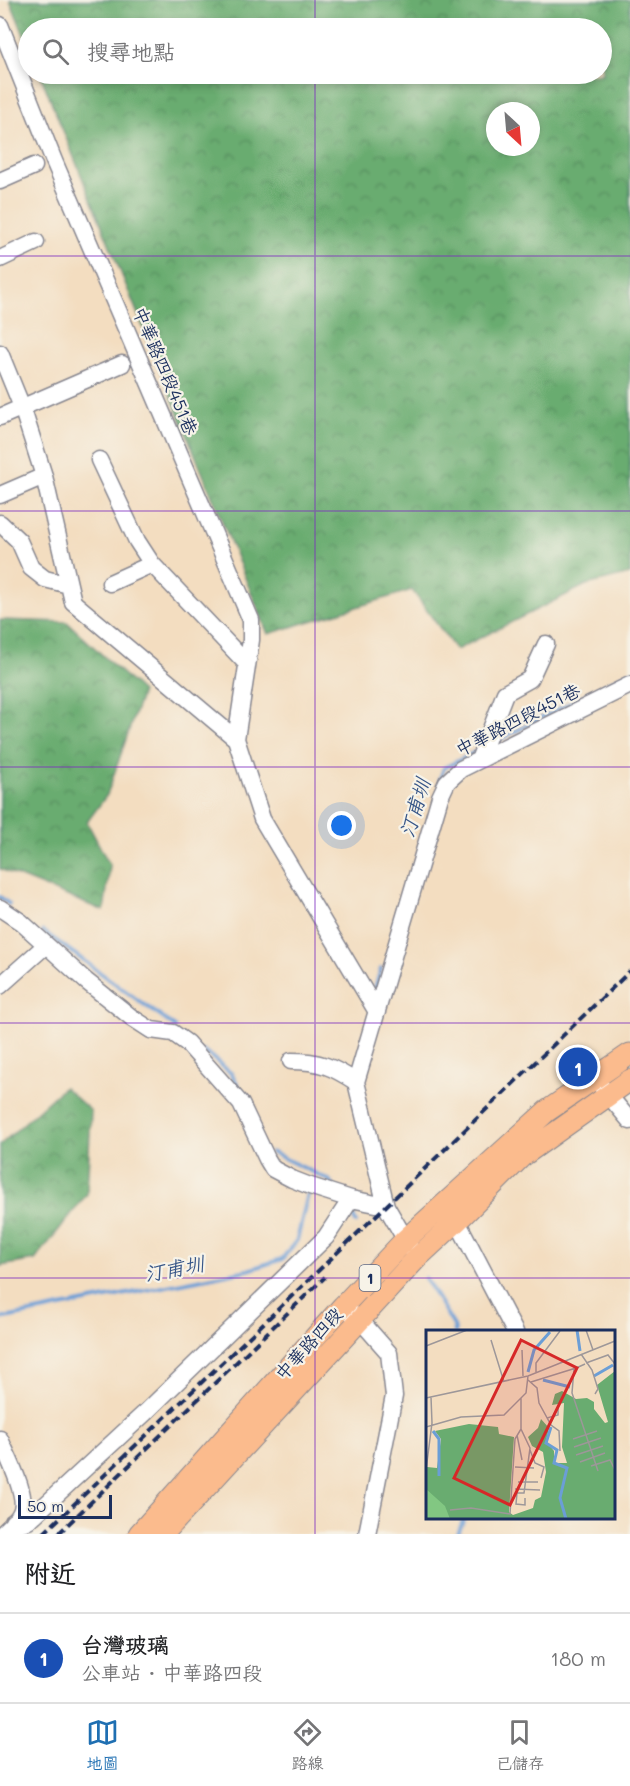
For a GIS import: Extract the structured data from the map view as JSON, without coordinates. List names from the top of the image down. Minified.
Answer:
{"streets":{"main road":["1","中華路四段"],"lane":["中華路四段451巷"]},"water":["汀甫圳"],"scale_bar":"50 m","north":"bottom right","page":{"search":"搜尋地點","pins":"1","scale":"50 m","heading":"附近","list":[{"mark":"1","name":"台灣玻璃","note":"公車站 · 中華路四段","value":"180 m"}],"nav":["地圖","路線","已儲存"]}}
